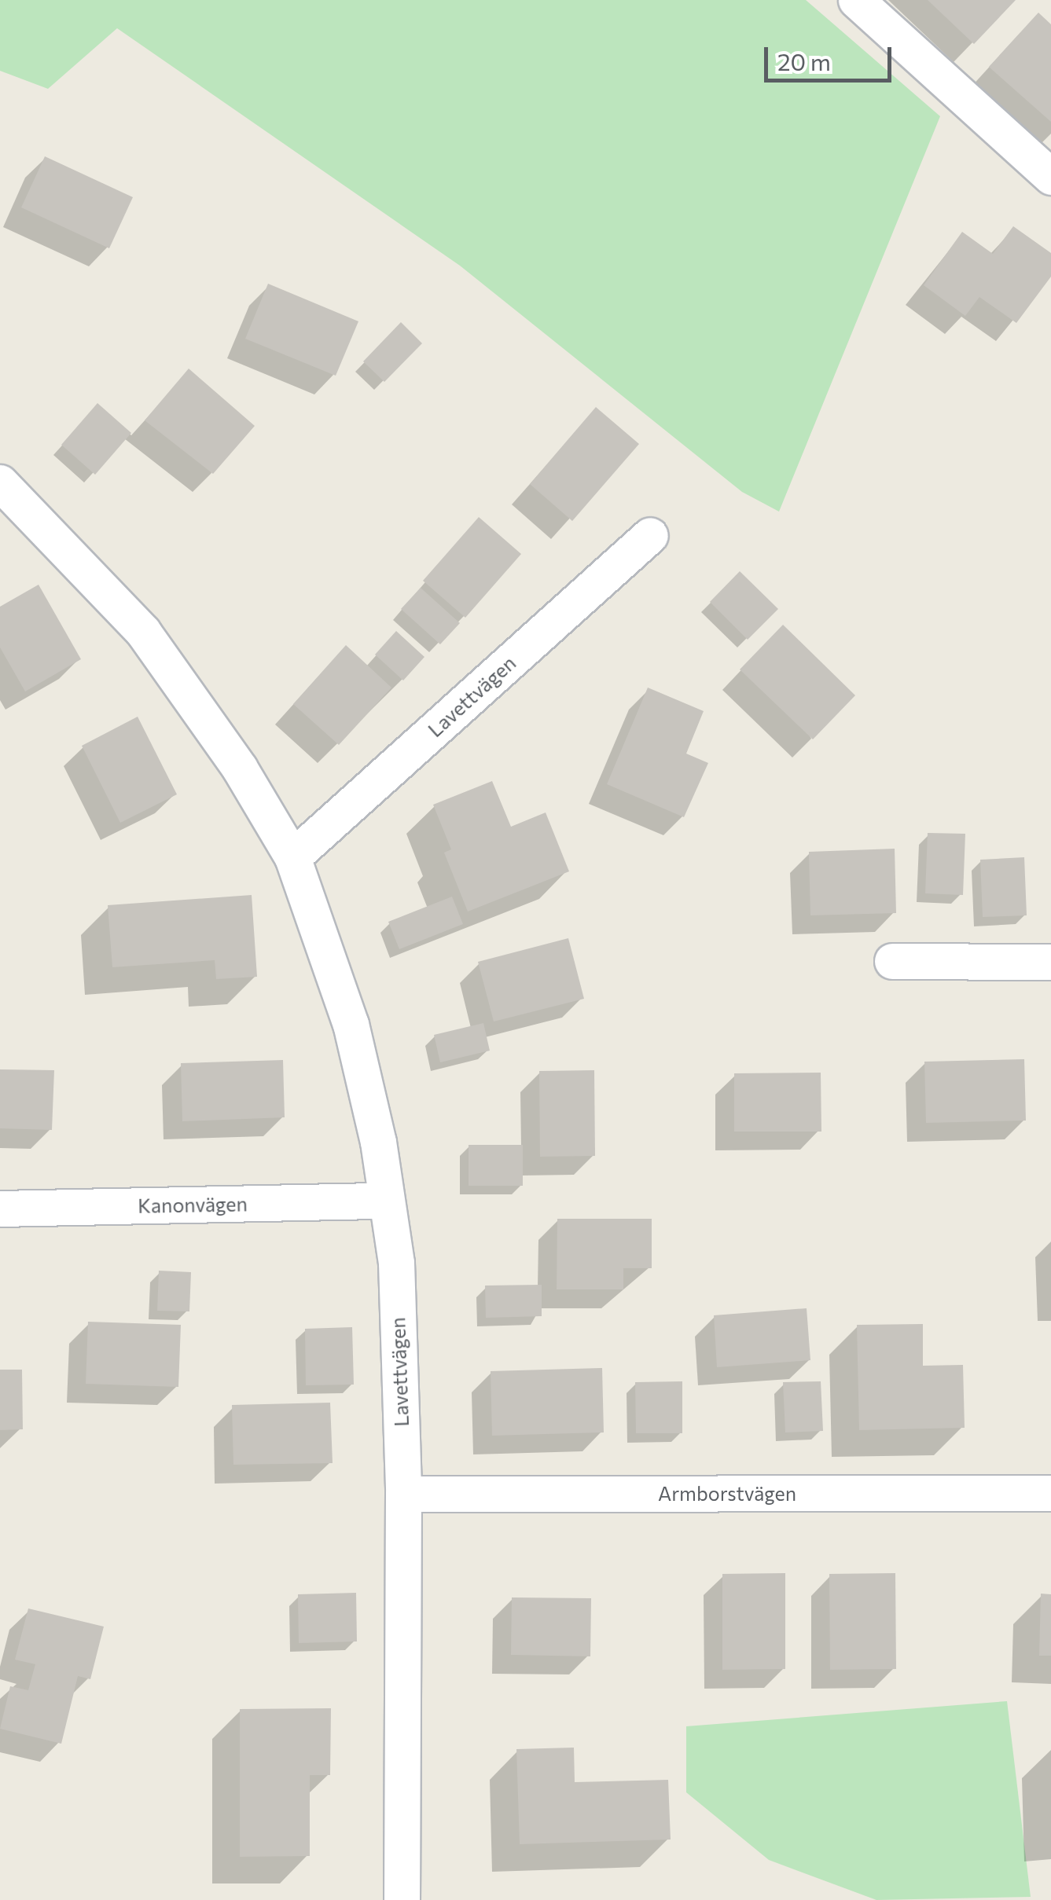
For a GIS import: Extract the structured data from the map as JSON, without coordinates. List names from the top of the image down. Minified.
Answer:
{"streets":{"street":["Lavettvägen","Kanonvägen","Armborstvägen"]},"crossings":[["Lavettvägen","Kanonvägen"],["Lavettvägen","Armborstvägen"]],"scale_bar":"20 m"}
